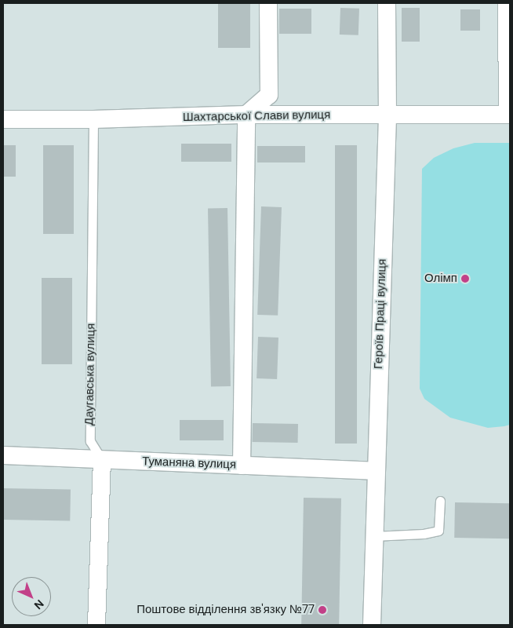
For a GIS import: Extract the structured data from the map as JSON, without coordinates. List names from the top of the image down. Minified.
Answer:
{"streets":{"street":["Шахтарської Слави вулиця","Героїв Праці вулиця","Туманяна вулиця"],"lane":["Даугавська вулиця"]},"crossings":[["Шахтарської Слави вулиця","Героїв Праці вулиця"],["Шахтарської Слави вулиця","Даугавська вулиця"],["Героїв Праці вулиця","Туманяна вулиця"],["Даугавська вулиця","Туманяна вулиця"]],"places":["Олімп","Поштове відділення зв'язку №77"],"north":"bottom right"}
